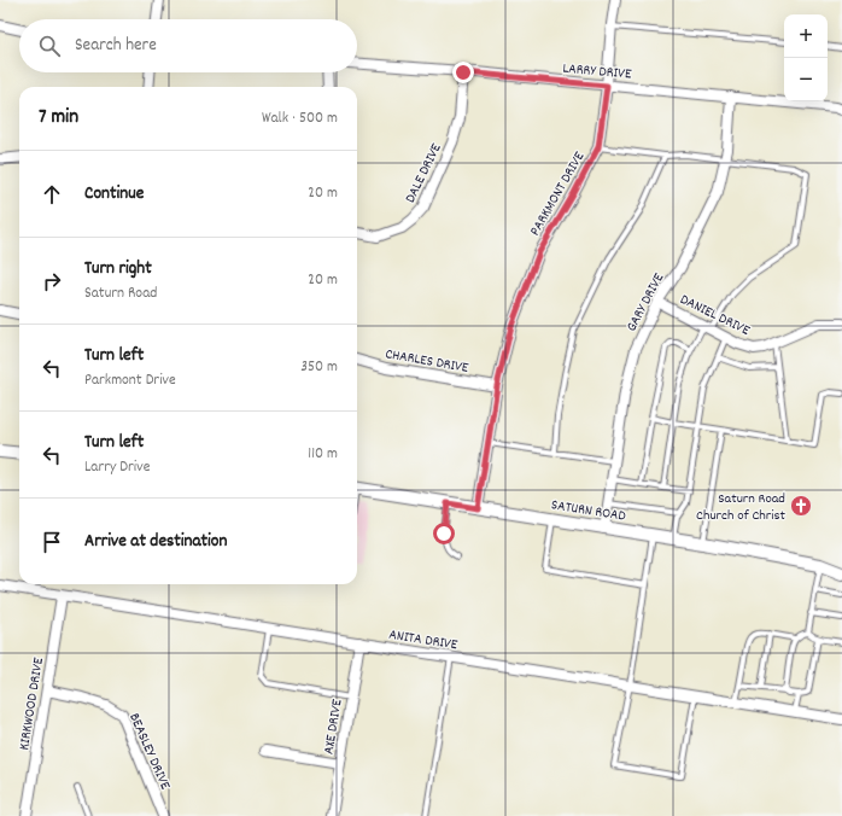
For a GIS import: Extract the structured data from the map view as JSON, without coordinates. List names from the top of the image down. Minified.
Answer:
{"streets":{"street":["LARRY DRIVE","DALE DRIVE","PARKMONT DRIVE","GARY DRIVE","DANIEL DRIVE","CHARLES DRIVE","SATURN ROAD","ANITA DRIVE","KIRKWOOD DRIVE","AXE DRIVE","BEASLEY DRIVE"]},"crossings":[["LARRY DRIVE","DALE DRIVE"],["LARRY DRIVE","PARKMONT DRIVE"],["LARRY DRIVE","GARY DRIVE"],["PARKMONT DRIVE","CHARLES DRIVE"],["PARKMONT DRIVE","SATURN ROAD"],["GARY DRIVE","DANIEL DRIVE"],["GARY DRIVE","SATURN ROAD"],["ANITA DRIVE","KIRKWOOD DRIVE"],["ANITA DRIVE","AXE DRIVE"],["KIRKWOOD DRIVE","BEASLEY DRIVE"]],"places":{"church":["Saturn Road Church of Christ"]},"page":{"map_buttons":["+","−"],"search":"Search here","heading":["7 min","Walk · 500 m"],"list":[["Continue","20 m"],["Turn right","Saturn Road","20 m"],["Turn left","Parkmont Drive","350 m"],["Turn left","Larry Drive","110 m"],"Arrive at destination"]}}
